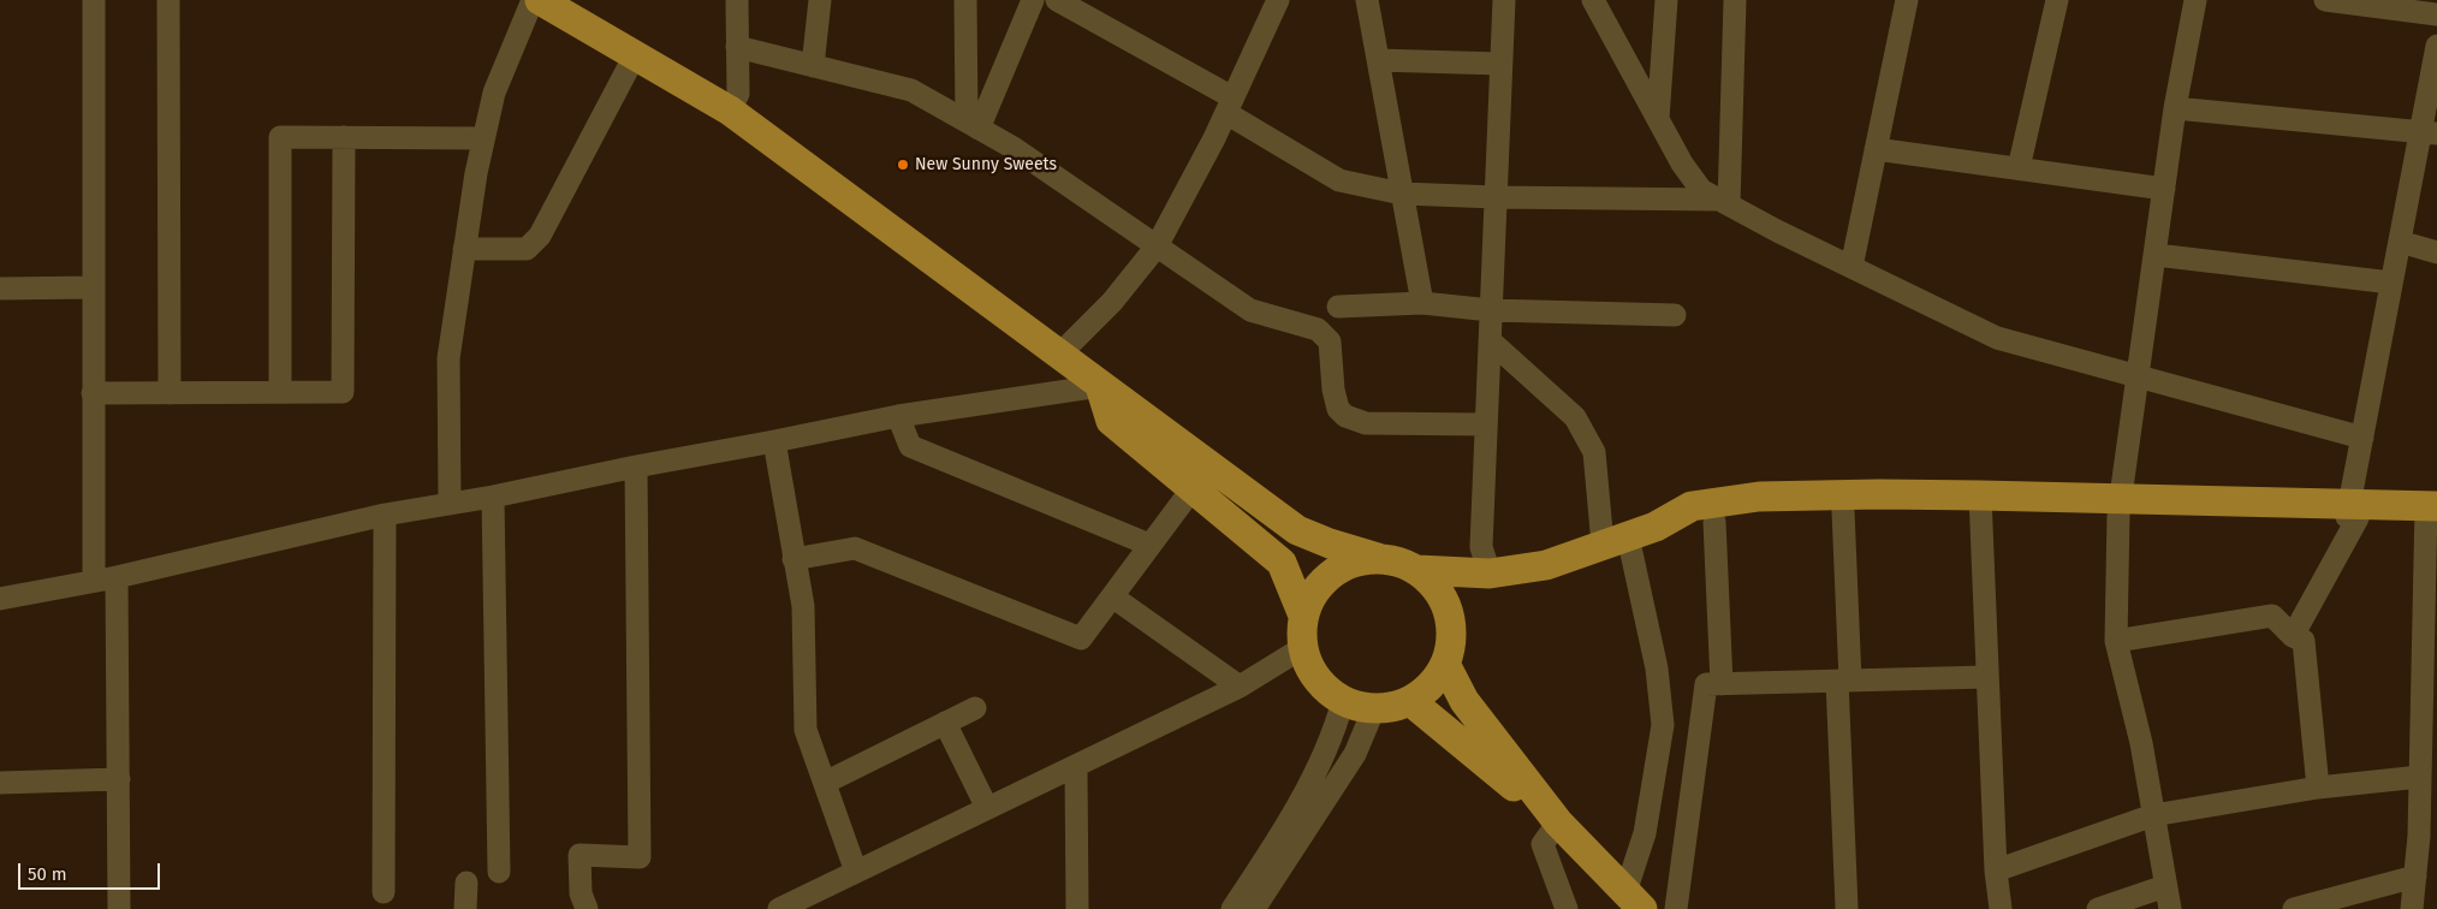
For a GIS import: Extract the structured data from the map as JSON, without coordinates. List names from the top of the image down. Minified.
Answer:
{"places":["New Sunny Sweets"],"scale_bar":"50 m"}
